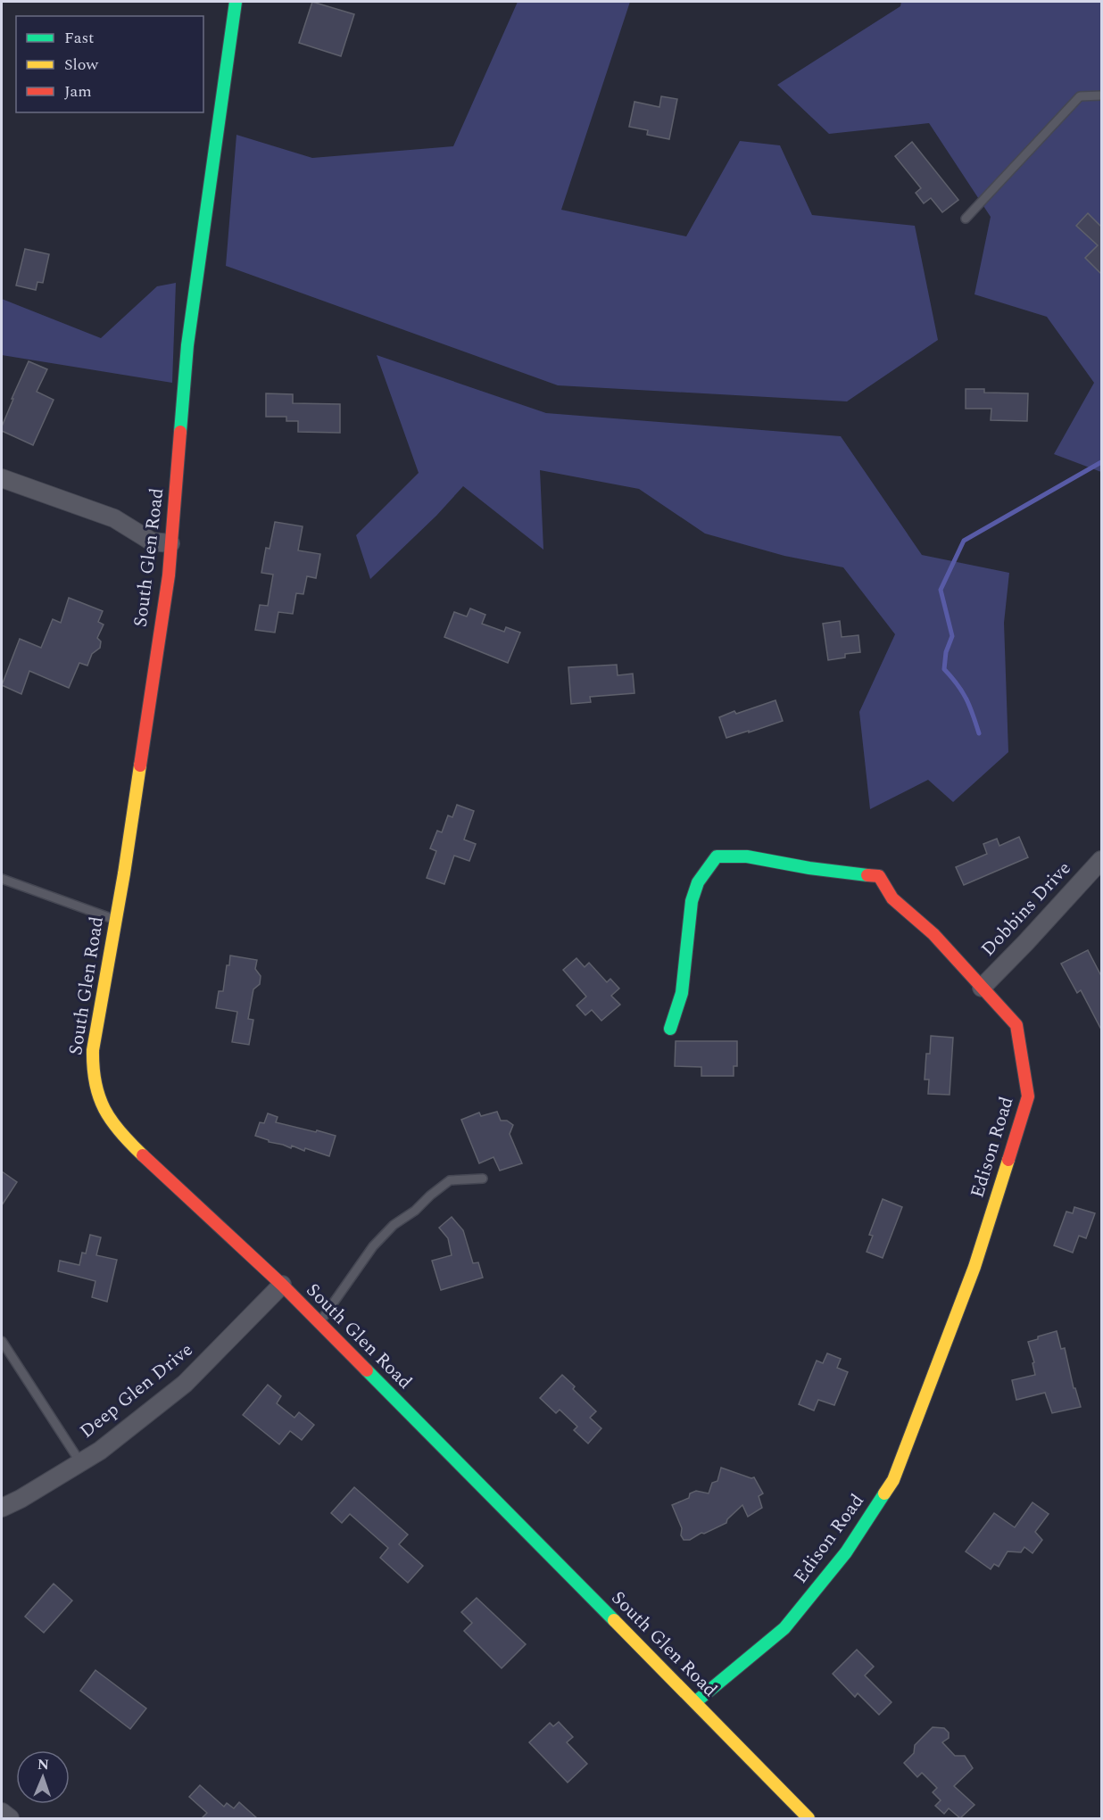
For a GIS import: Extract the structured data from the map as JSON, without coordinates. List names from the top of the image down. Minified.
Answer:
{"streets":{"main road":["South Glen Road","Edison Road"],"street":["Dobbins Drive","Deep Glen Drive"]},"crossings":[["South Glen Road","Edison Road"],["South Glen Road","Deep Glen Drive"],["Dobbins Drive","Edison Road"]],"legend":["Fast","Slow","Jam"],"north":"top"}
